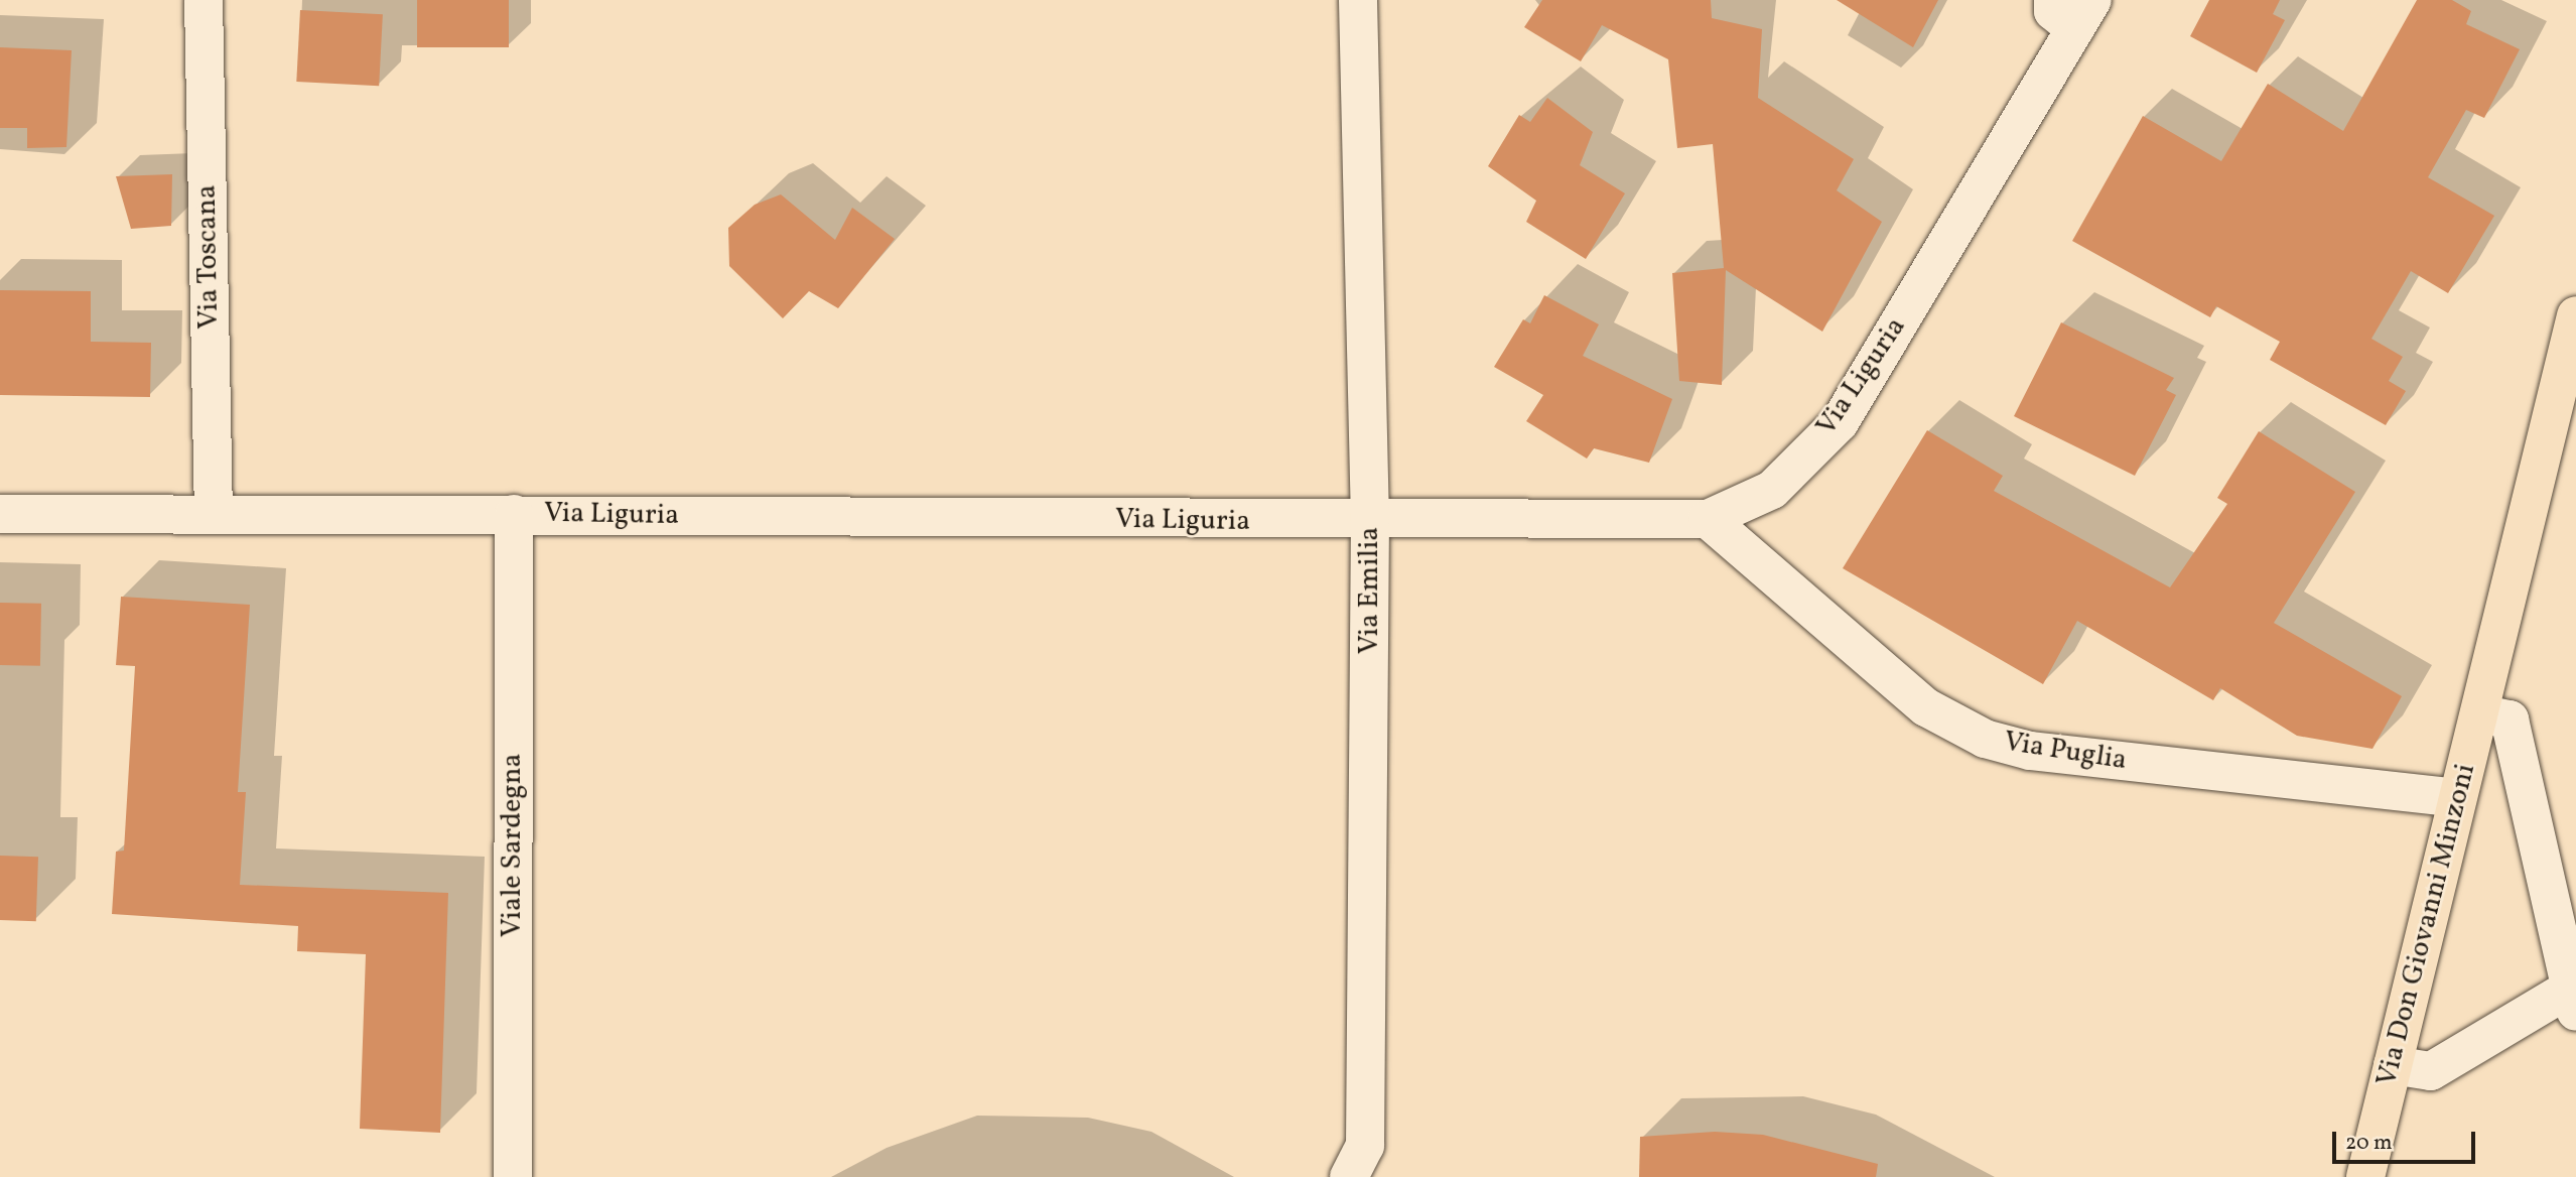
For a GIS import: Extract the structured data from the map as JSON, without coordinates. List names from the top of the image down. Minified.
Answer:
{"streets":{"main road":["Via Don Giovanni Minzoni"],"street":["Via Toscana","Via Liguria","Via Emilia","Via Puglia","Viale Sardegna"]},"crossings":[["Via Toscana","Via Liguria"],["Via Liguria","Via Emilia"],["Via Liguria","Via Puglia"],["Via Liguria","Viale Sardegna"],["Via Puglia","Via Don Giovanni Minzoni"]],"scale_bar":"20 m"}
